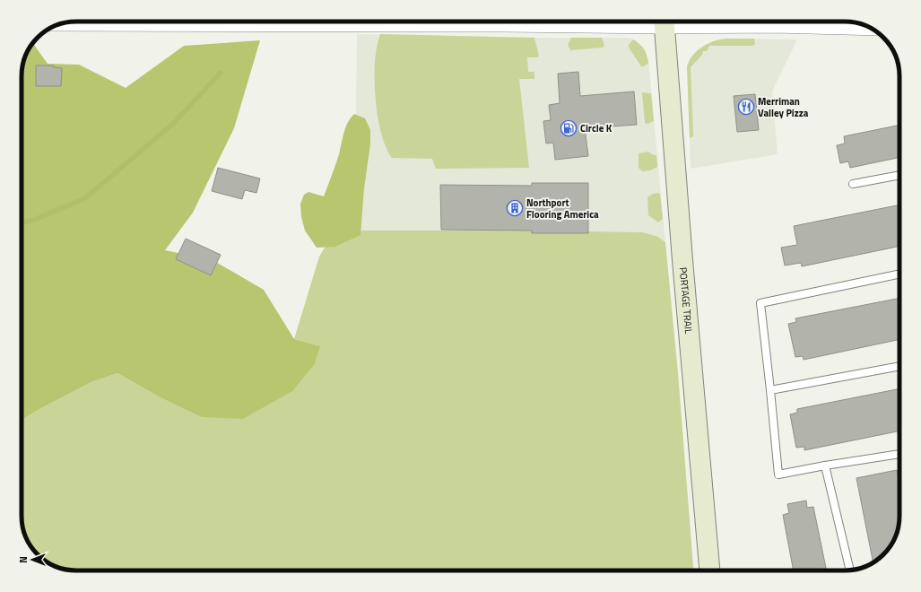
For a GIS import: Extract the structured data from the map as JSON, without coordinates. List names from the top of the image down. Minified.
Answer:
{"streets":{"main road":["PORTAGE TRAIL"]},"places":{"restaurant":["Merriman Valley Pizza"],"fuel station":["Circle K"],"building":["Northport Flooring America"]},"north":"left"}
